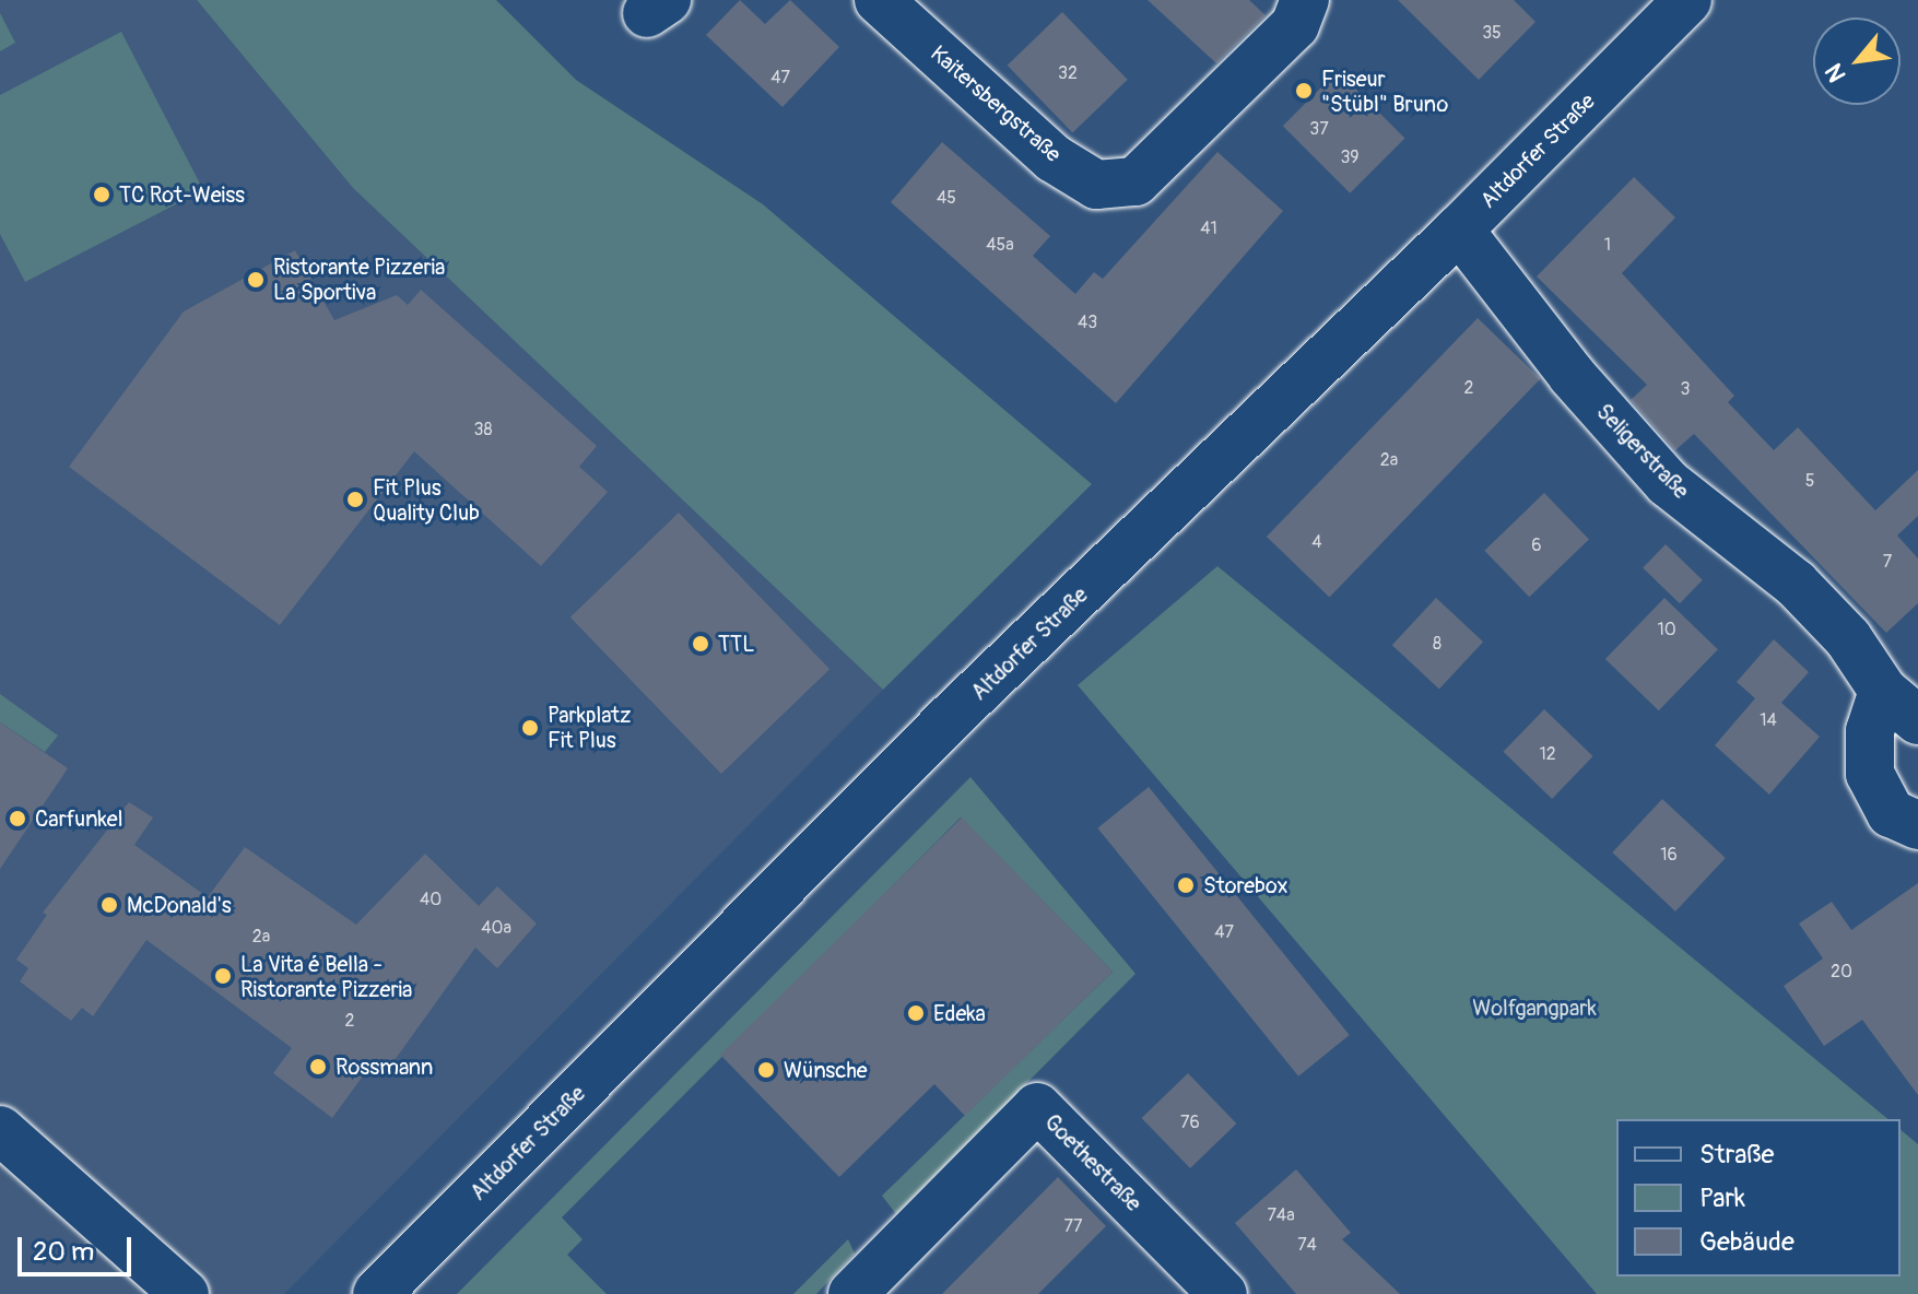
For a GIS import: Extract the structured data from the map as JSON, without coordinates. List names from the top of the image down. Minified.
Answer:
{"streets":{"main road":["Kaitersbergstraße","Altdorfer Straße","Seligerstraße","Goethestraße"]},"crossings":[["Altdorfer Straße","Seligerstraße"]],"parks":["Wolfgangpark"],"places":["Friseur \"Stübl\" Bruno","TC Rot-Weiss","Ristorante Pizzeria La Sportiva","Fit Plus Quality Club","TTL","Parkplatz Fit Plus","Carfunkel","Storebox","McDonald's","La Vita é Bella - Ristorante Pizzeria","Edeka","Rossmann","Wünsche"],"house_numbers":["35","32","47","37","39","45","41","45a","1","43","2","3","38","2a","5","4","6","7","10","8","14","12","16","40","40a","47","2a","20","2","76","74a","77","74"],"legend":["Straße","Park","Gebäude"],"scale_bar":"20 m","north":"bottom left"}
